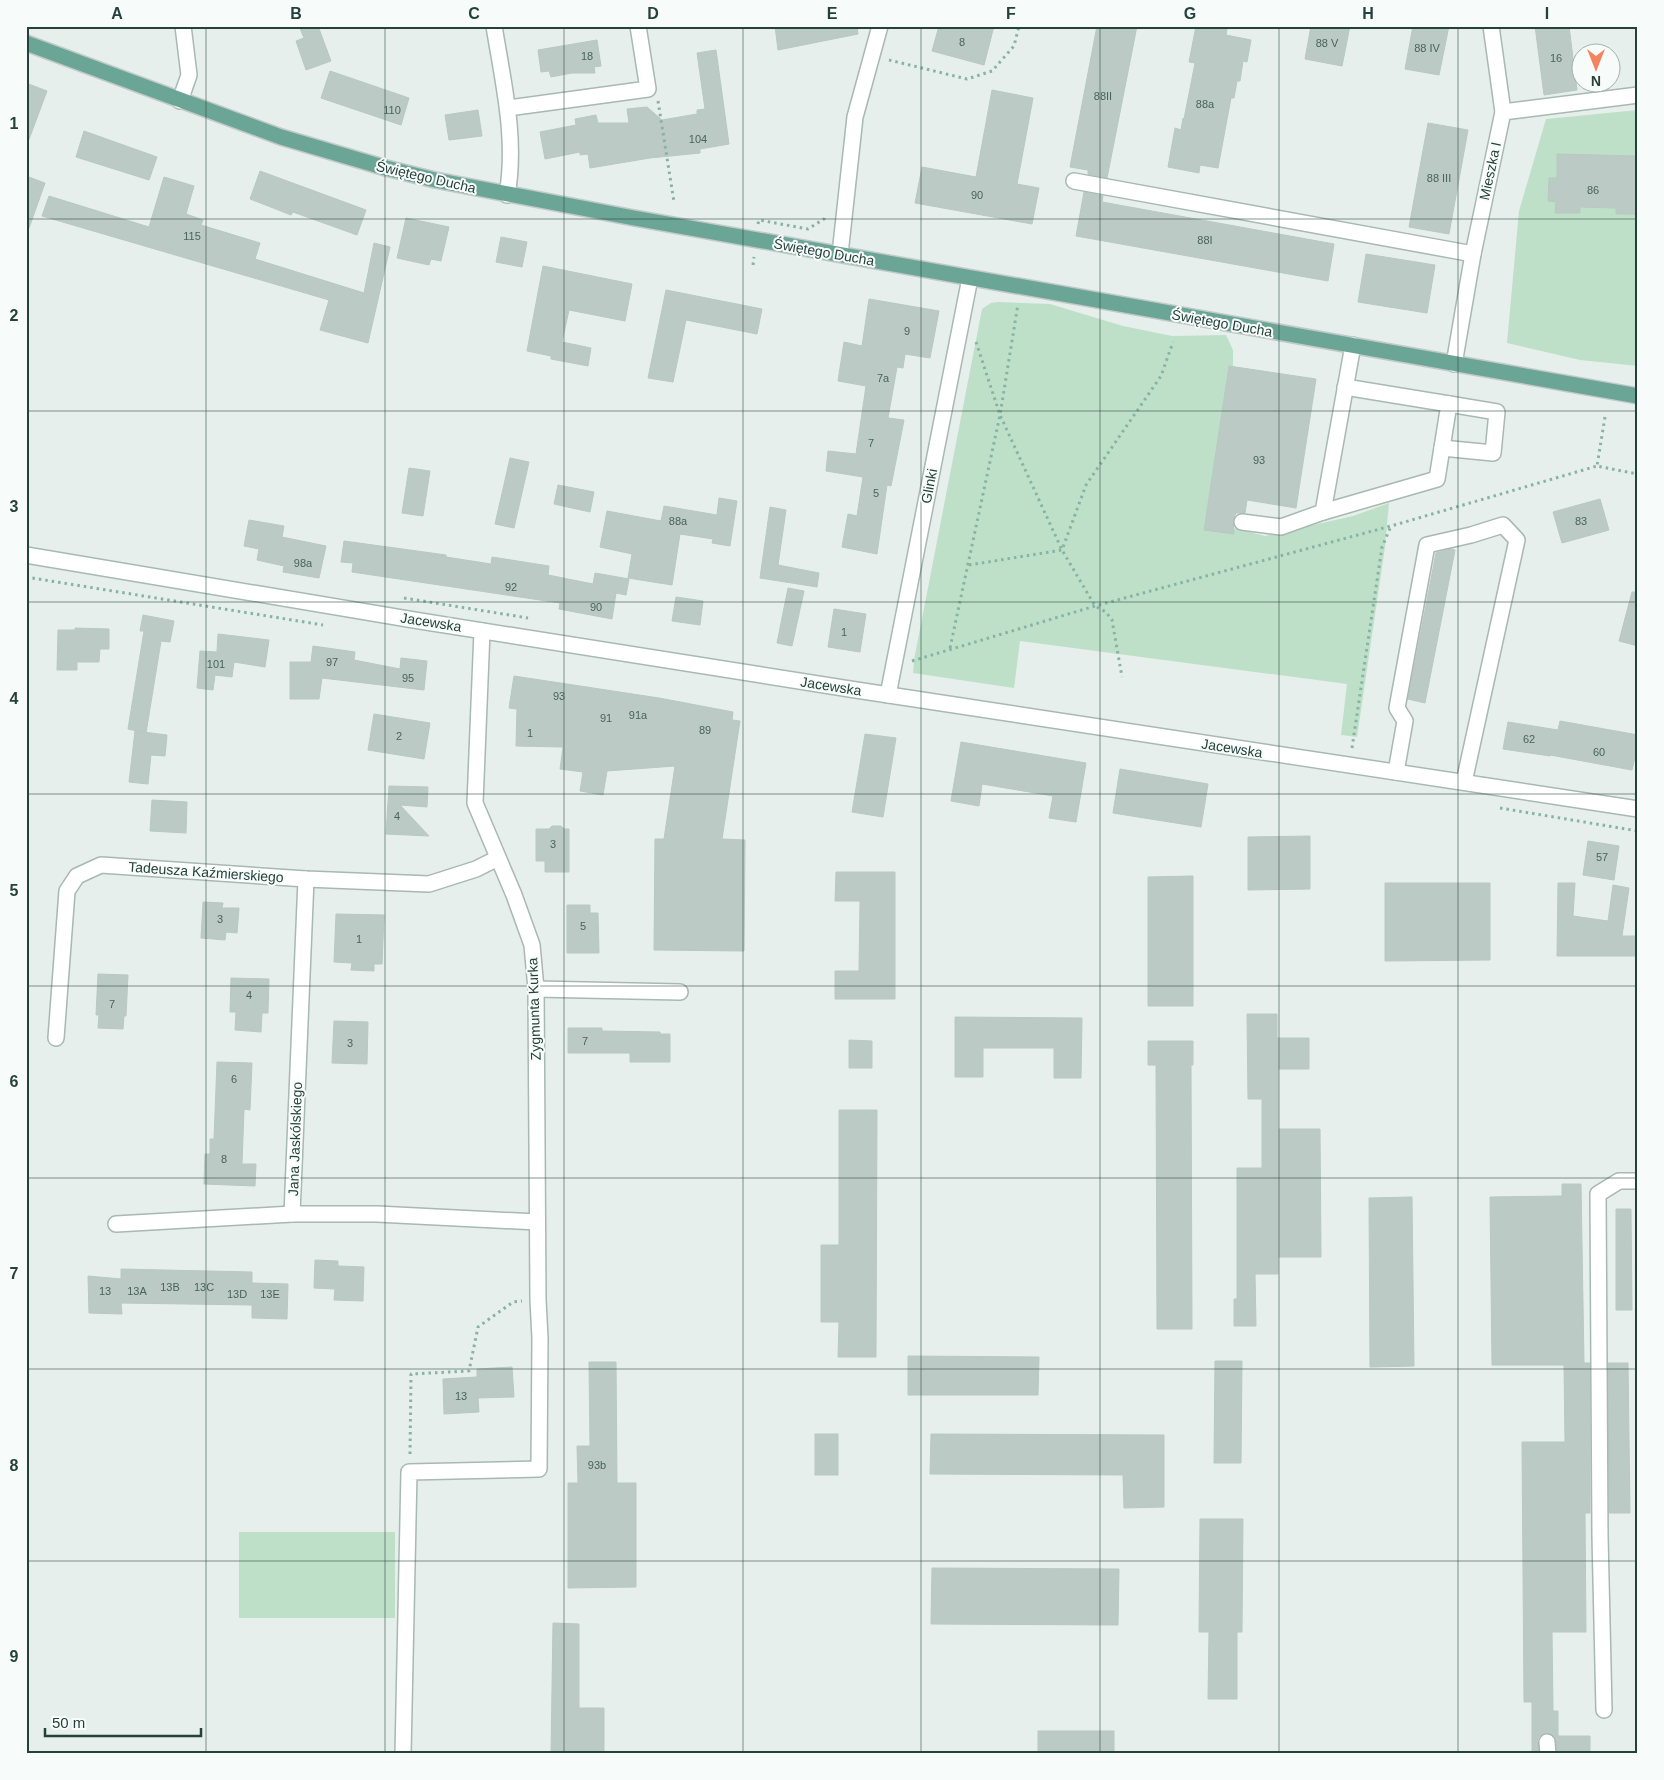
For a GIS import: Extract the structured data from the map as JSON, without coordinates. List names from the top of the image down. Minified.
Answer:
{"streets":{"main road":["Świętego Ducha"],"street":["Mieszka I","Glinki","Jacewska","Tadeusza Kaźmierskiego","Zygmunta Kurka","Jana Jaskólskiego"]},"crossings":[["Mieszka I","Świętego Ducha"],["Świętego Ducha","Glinki"],["Glinki","Jacewska"],["Jacewska","Zygmunta Kurka"],["Tadeusza Kaźmierskiego","Zygmunta Kurka"],["Tadeusza Kaźmierskiego","Jana Jaskólskiego"],["Zygmunta Kurka","Jana Jaskólskiego"]],"house_numbers":["8","88 V","88 IV","18","16","88II","88a","110","104","88 III","86","90","115","88I","9","7a","7","93","5","88a","83","98a","92","90","1","97","101","95","93","91a","91","89","1","2","62","60","4","3","57","3","5","1","4","7","7","3","6","8","13B","13C","13","13A","13D","13E","13","93b"],"scale_bar":"50 m","north":"bottom","grid":{"columns":["A","B","C","D","E","F","G","H","I"],"rows":["1","2","3","4","5","6","7","8","9"]}}
